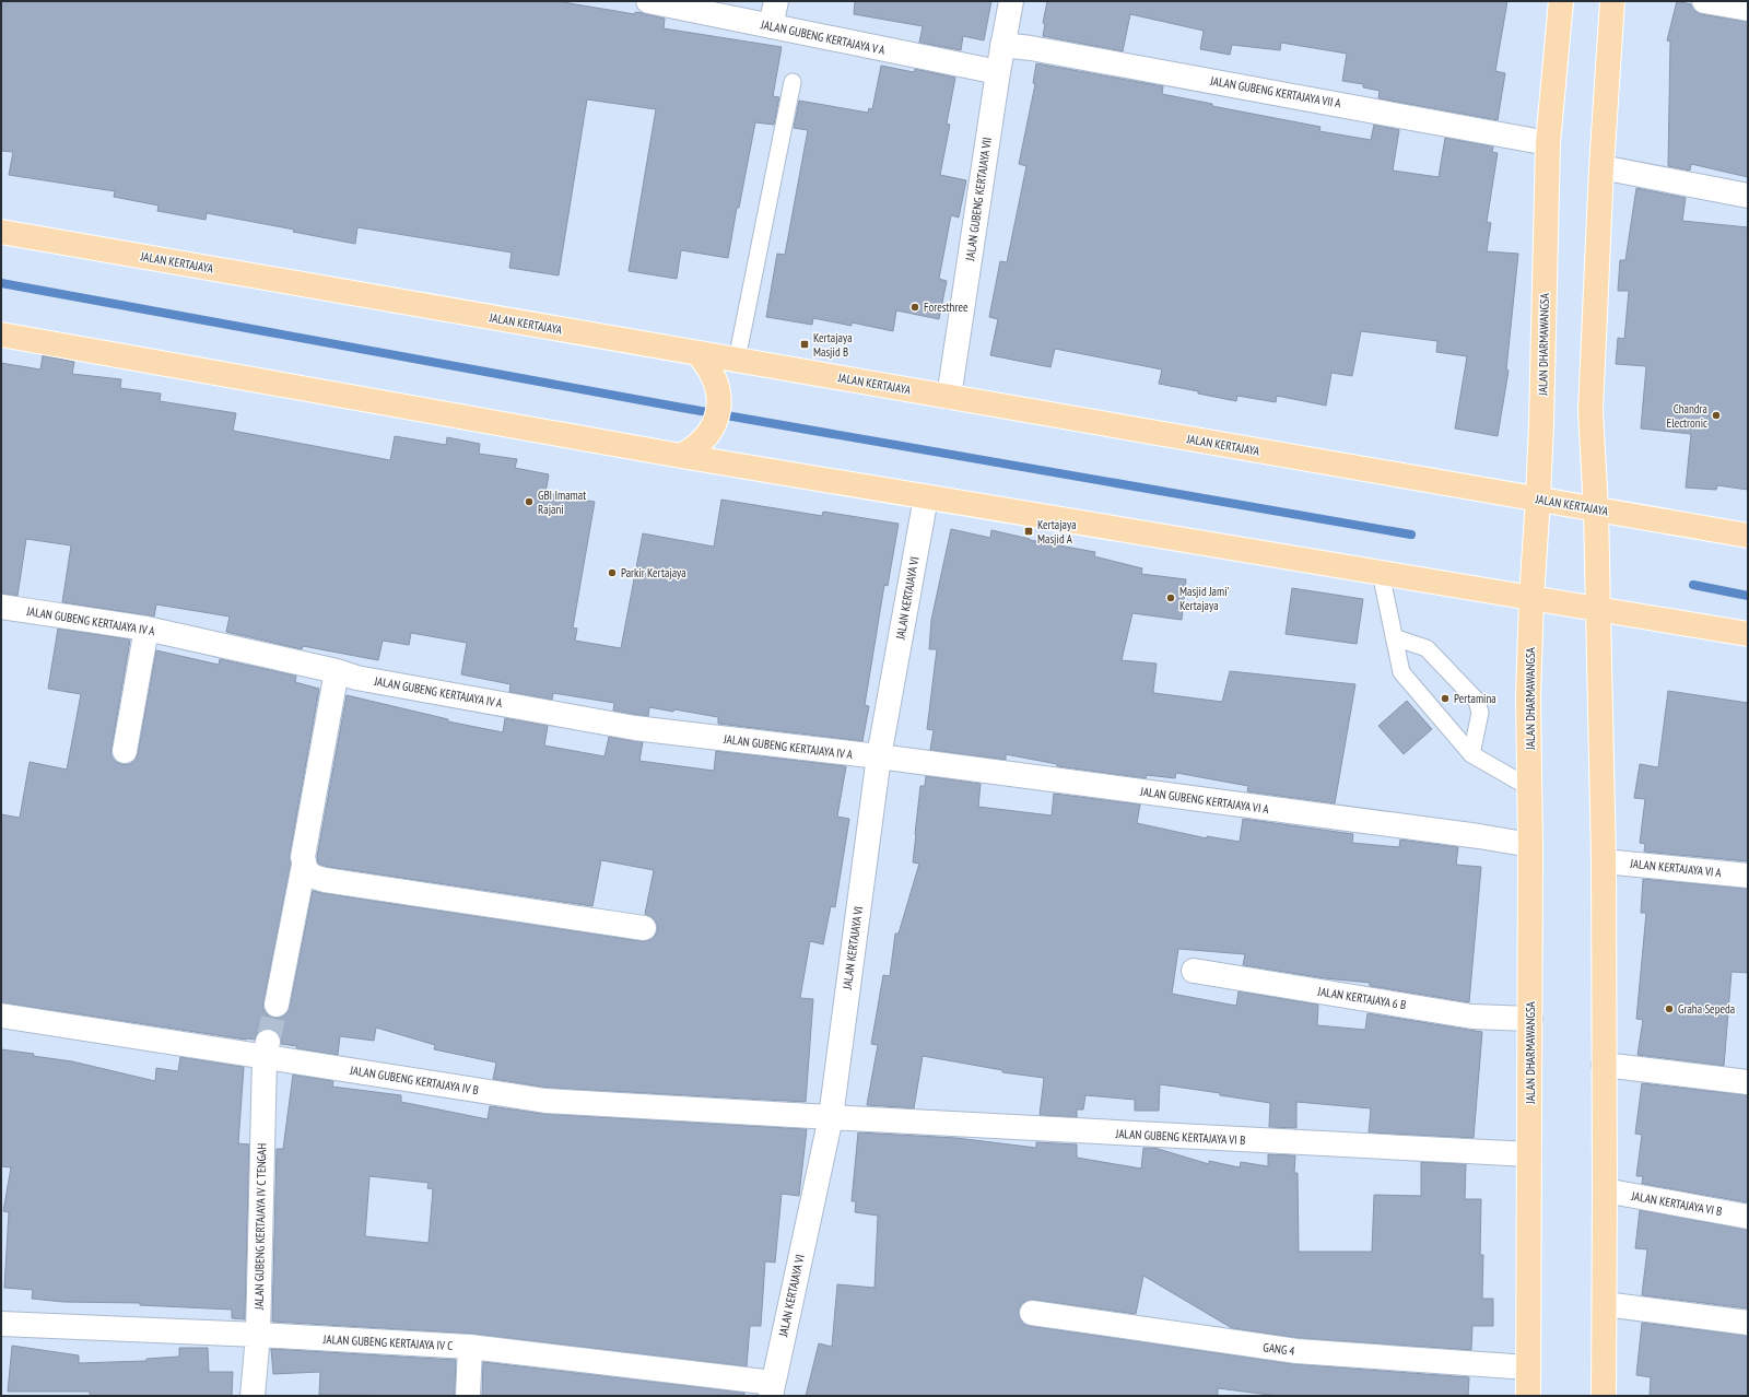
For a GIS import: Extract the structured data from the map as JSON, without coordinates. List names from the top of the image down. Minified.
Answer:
{"streets":{"main road":["JALAN KERTAJAYA","JALAN DHARMAWANGSA"],"street":["JALAN GUBENG KERTAJAYA V A","JALAN GUBENG KERTAJAYA VII A","JALAN GUBENG KERTAJAYA VII","JALAN KERTAJAYA VI","JALAN GUBENG KERTAJAYA IV A","JALAN GUBENG KERTAJAYA VI A","JALAN KERTAJAYA VI A","JALAN KERTAJAYA 6 B","JALAN GUBENG KERTAJAYA IV B","JALAN GUBENG KERTAJAYA VI B","JALAN KERTAJAYA VI B","JALAN GUBENG KERTAJAYA IV C TENGAH","JALAN GUBENG KERTAJAYA IV C","GANG 4"]},"crossings":[["JALAN GUBENG KERTAJAYA V A","JALAN GUBENG KERTAJAYA VII"],["JALAN GUBENG KERTAJAYA VII A","JALAN GUBENG KERTAJAYA VII"],["JALAN GUBENG KERTAJAYA VII A","JALAN DHARMAWANGSA"],["JALAN GUBENG KERTAJAYA VII","JALAN KERTAJAYA"],["JALAN KERTAJAYA","JALAN DHARMAWANGSA"],["JALAN DHARMAWANGSA","JALAN GUBENG KERTAJAYA VI A"],["JALAN DHARMAWANGSA","JALAN KERTAJAYA 6 B"],["JALAN DHARMAWANGSA","JALAN GUBENG KERTAJAYA VI B"],["JALAN DHARMAWANGSA","GANG 4"],["JALAN KERTAJAYA VI","JALAN GUBENG KERTAJAYA IV A"],["JALAN KERTAJAYA VI","JALAN GUBENG KERTAJAYA VI A"],["JALAN KERTAJAYA VI","JALAN GUBENG KERTAJAYA IV B"],["JALAN KERTAJAYA VI","JALAN GUBENG KERTAJAYA VI B"],["JALAN KERTAJAYA VI","JALAN GUBENG KERTAJAYA IV C"],["JALAN GUBENG KERTAJAYA IV A","JALAN GUBENG KERTAJAYA VI A"],["JALAN GUBENG KERTAJAYA IV B","JALAN GUBENG KERTAJAYA VI B"],["JALAN GUBENG KERTAJAYA IV B","JALAN GUBENG KERTAJAYA IV C TENGAH"],["JALAN GUBENG KERTAJAYA IV C TENGAH","JALAN GUBENG KERTAJAYA IV C"]],"places":{"other":["Foresthree","Chandra Electronic","GBI Imamat Rajani","Parkir Kertajaya","Masjid Jami' Kertajaya","Pertamina","Graha Sepeda"],"transit":["Kertajaya Masjid B","Kertajaya Masjid A"]}}
